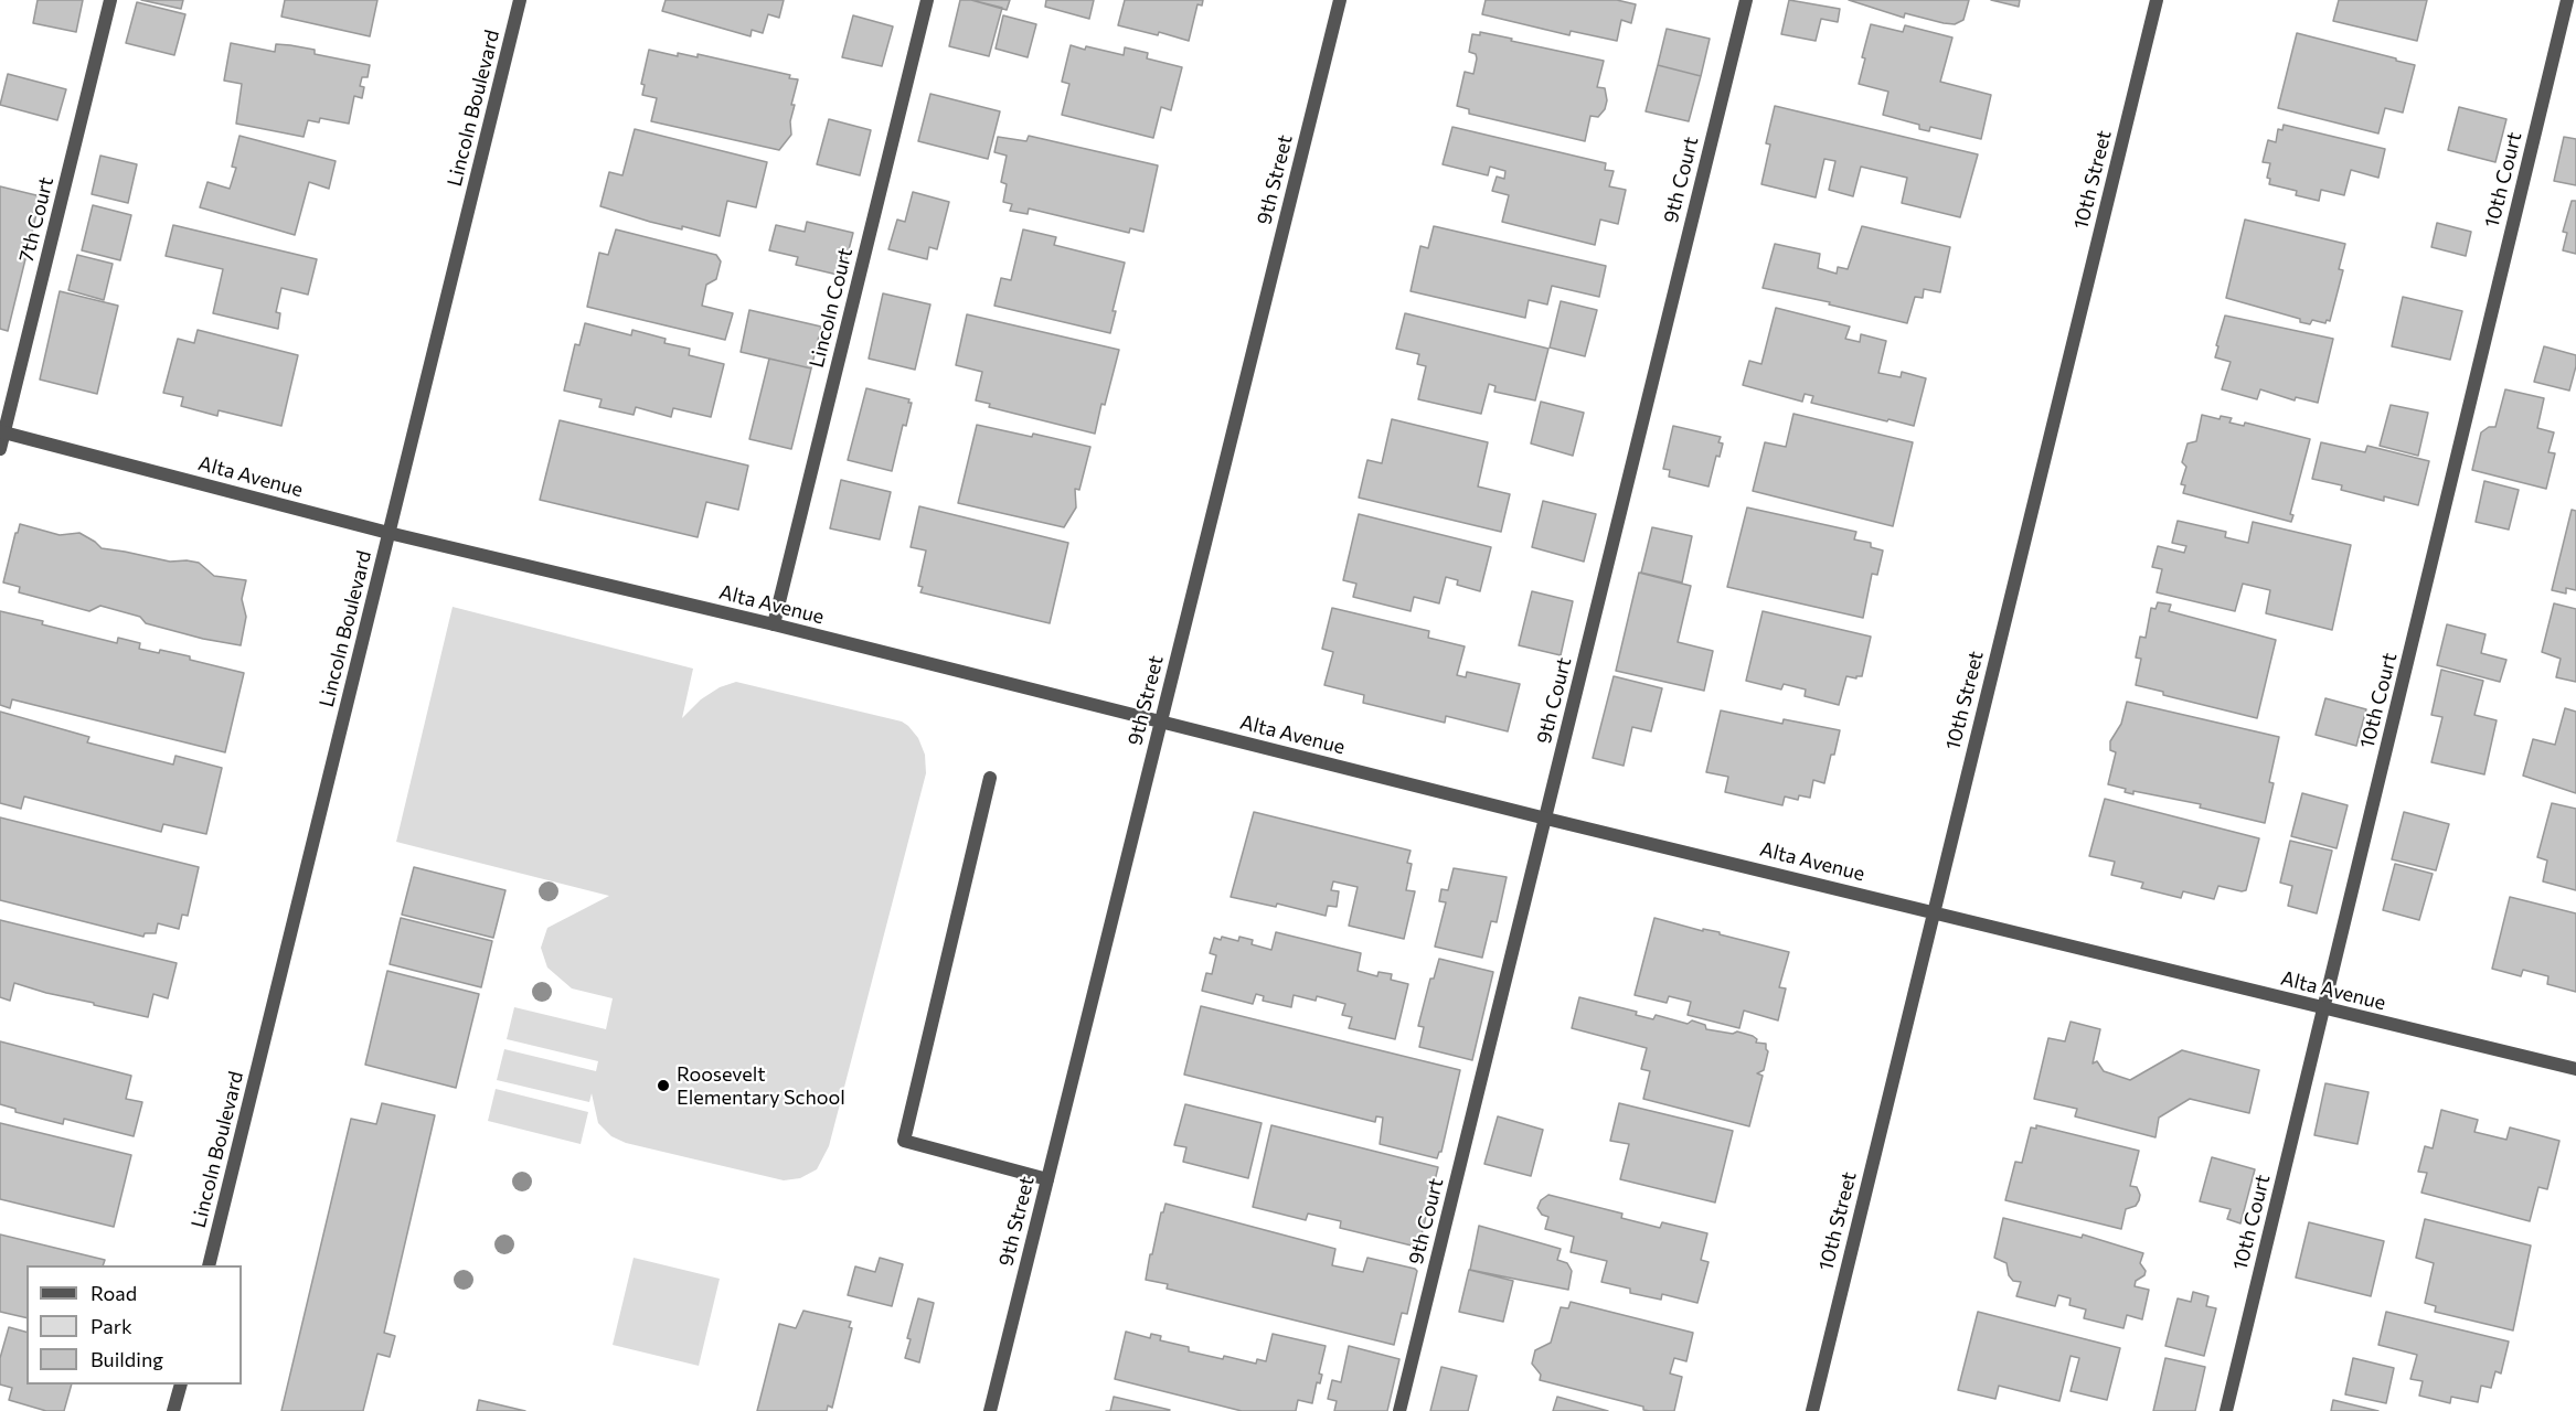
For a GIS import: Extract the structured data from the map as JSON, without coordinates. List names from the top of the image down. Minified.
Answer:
{"streets":{"street":["Lincoln Boulevard","9th Street","9th Court","10th Street","10th Court","7th Court","Lincoln Court","Alta Avenue"]},"crossings":[["Lincoln Boulevard","Alta Avenue"],["9th Street","Alta Avenue"],["9th Court","Alta Avenue"],["10th Street","Alta Avenue"],["10th Court","Alta Avenue"],["7th Court","Alta Avenue"],["Lincoln Court","Alta Avenue"]],"places":["Roosevelt Elementary School"],"legend":["Road","Park","Building"]}
